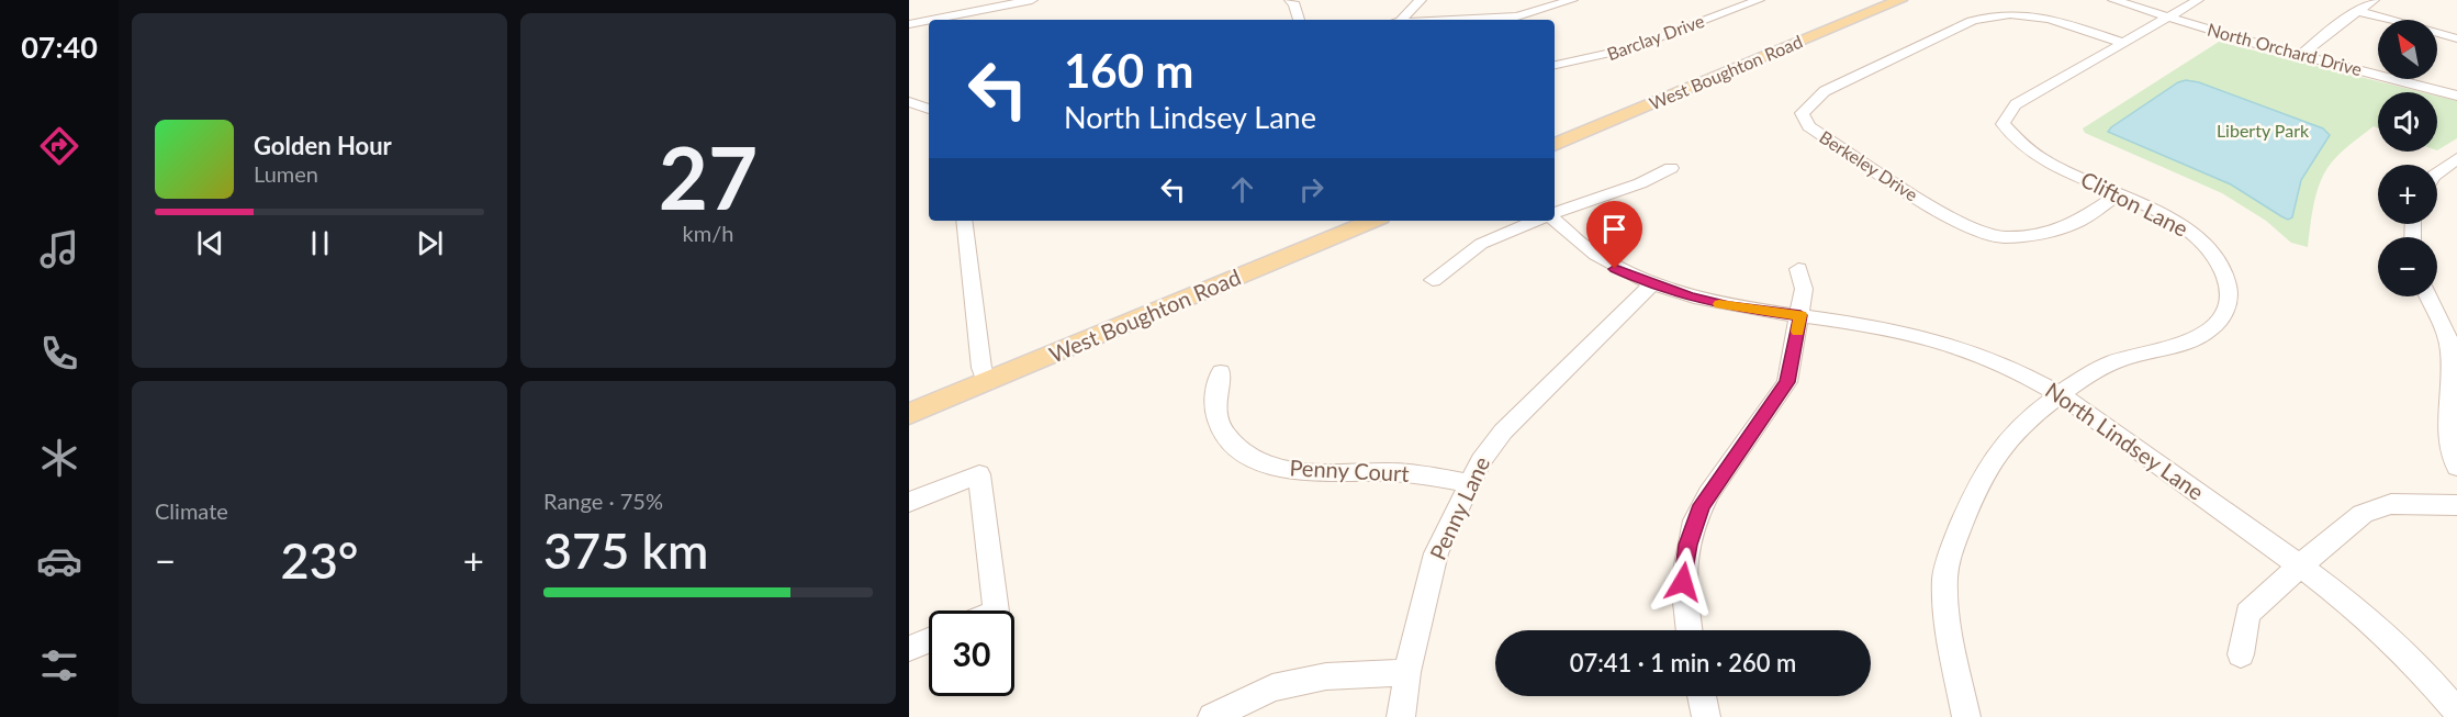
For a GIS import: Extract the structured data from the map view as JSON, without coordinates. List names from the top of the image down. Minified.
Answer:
{"streets":{"main road":["West Boughton Road"],"street":["Barclay Drive","North Orchard Drive","Berkeley Drive","Clifton Lane","North Lindsey Lane","Penny Court","Penny Lane"]},"crossings":[["North Orchard Drive","Clifton Lane"],["Berkeley Drive","Clifton Lane"],["Clifton Lane","North Lindsey Lane"],["North Lindsey Lane","Penny Lane"],["Penny Court","Penny Lane"]],"parks":["Liberty Park"],"north":"top left","page":{"tabs":"07:40","tile":[["27","km/h"],"Climate",["Range · 75%","375 km"]],"map_buttons":["+","−"],"turn":["160 m","North Lindsey Lane"],"song":["Golden Hour","Lumen"],"heat":["−","23°","+"],"limit":"30","trip":"07:41 · 1 min · 260 m"}}
